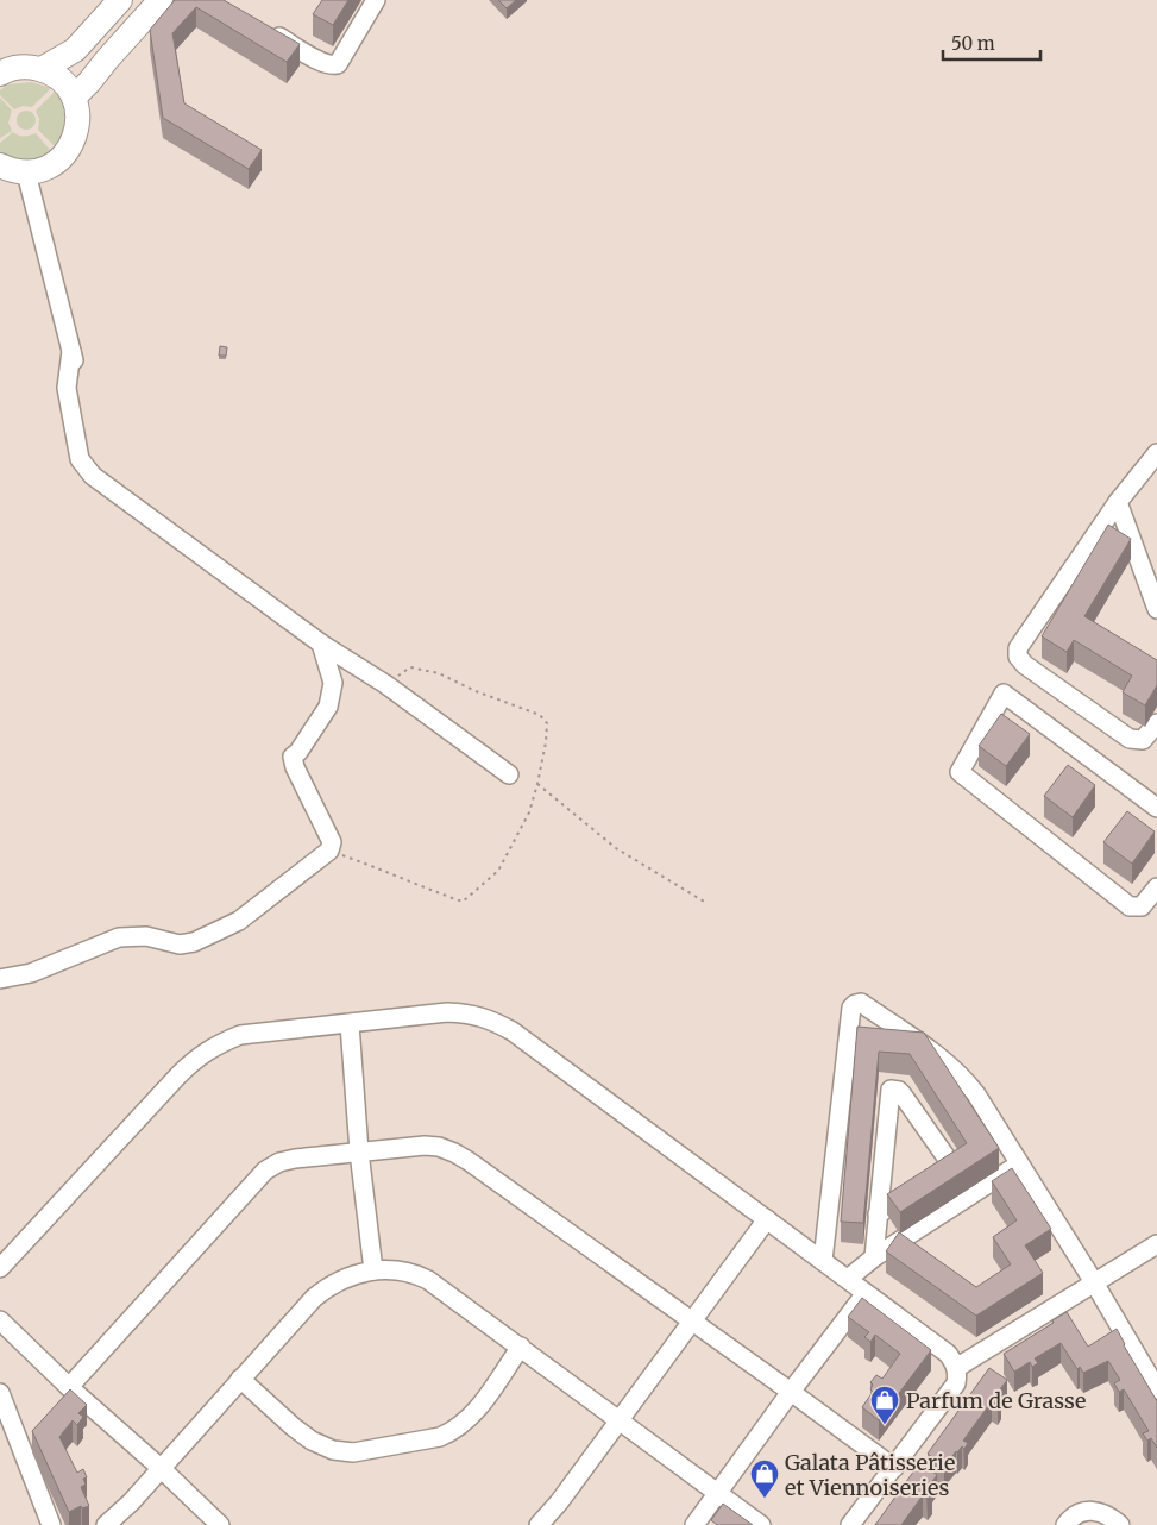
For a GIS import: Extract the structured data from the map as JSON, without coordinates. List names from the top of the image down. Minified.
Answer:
{"places":{"shop":["Parfum de Grasse","Galata Pâtisserie et Viennoiseries"]},"scale_bar":"50 m"}
